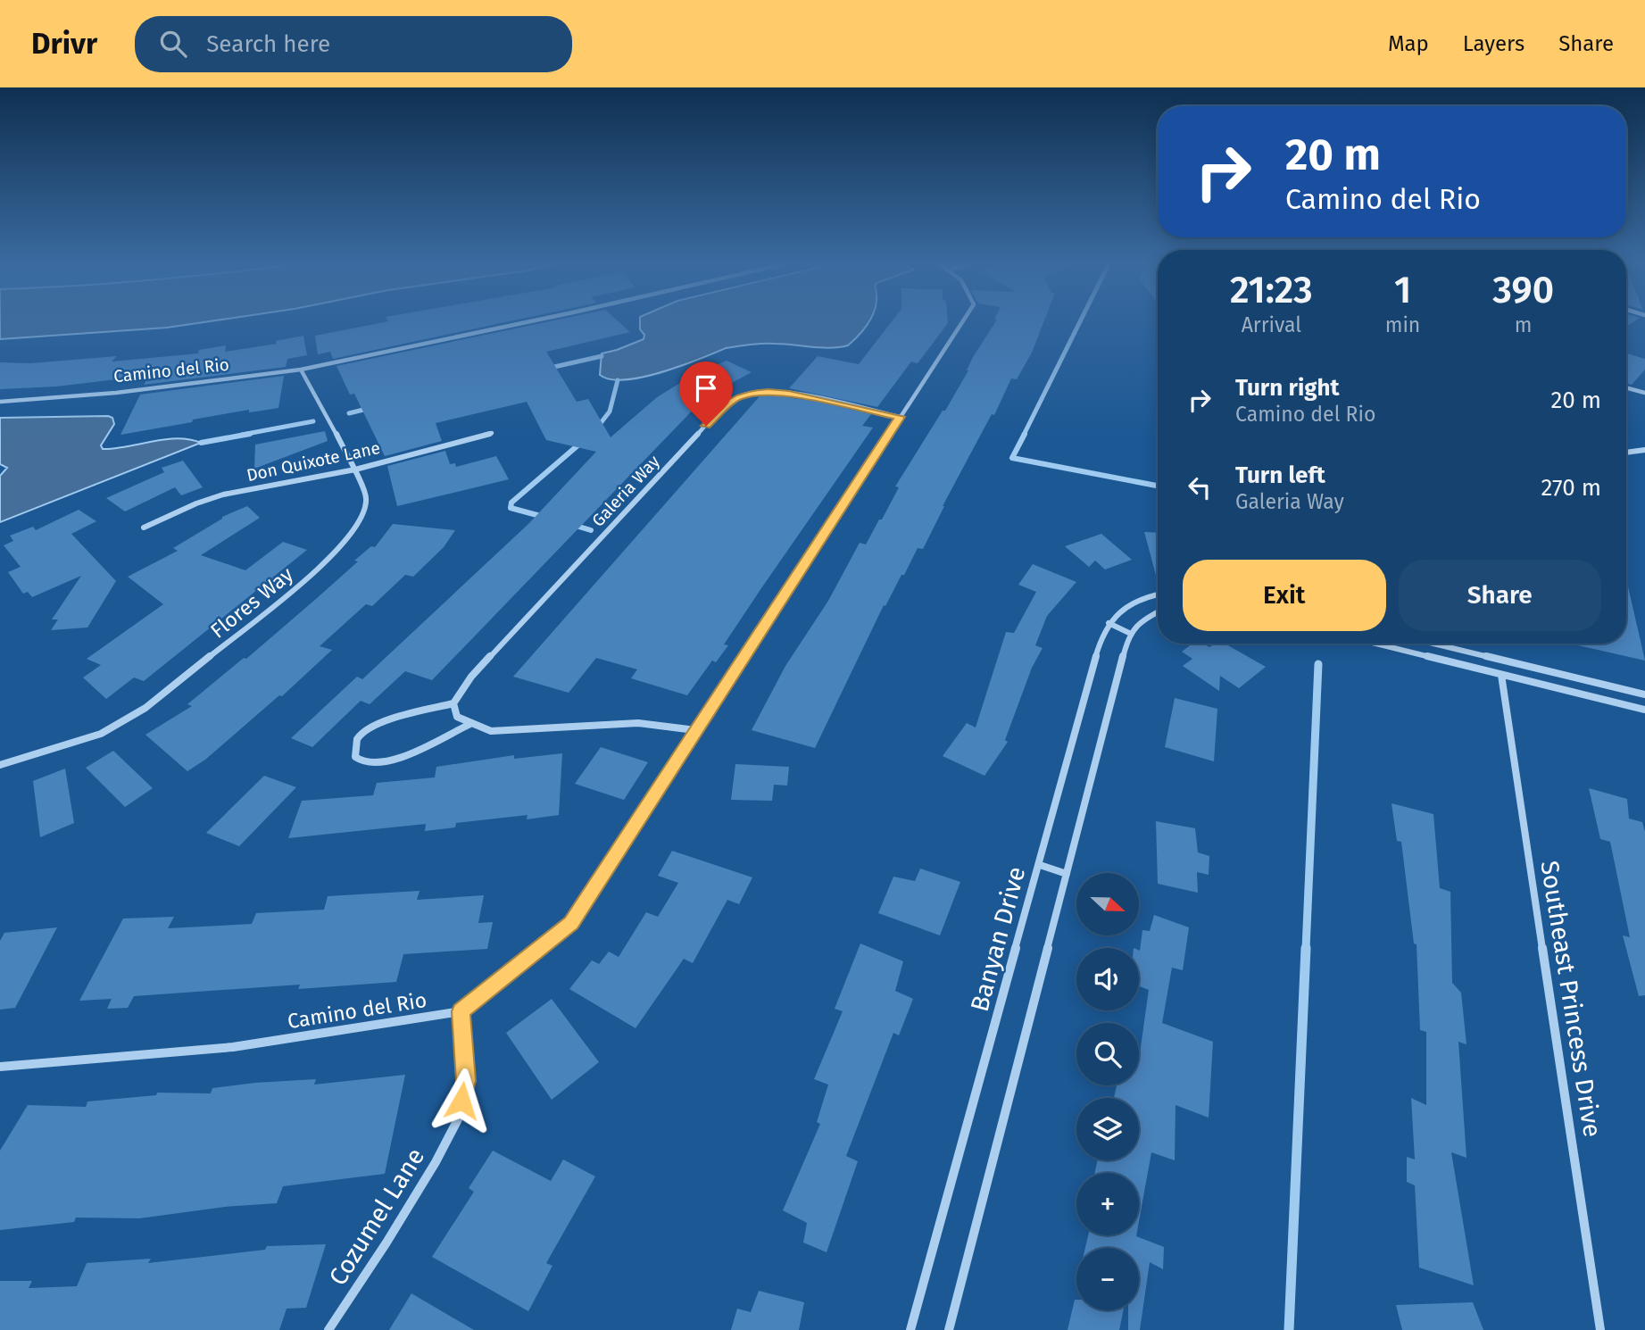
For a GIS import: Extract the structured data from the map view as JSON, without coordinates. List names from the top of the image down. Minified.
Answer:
{"streets":{"street":["Camino del Rio","Don Quixote Lane","Galeria Way","Flores Way","Banyan Drive","Southeast Princess Drive","Cozumel Lane"]},"crossings":[["Camino del Rio","Galeria Way"],["Camino del Rio","Flores Way"],["Camino del Rio","Cozumel Lane"],["Don Quixote Lane","Flores Way"]],"north":"right","page":{"header":"Drivr","search":"Search here","nav":["Map","Layers","Share"],"turn":["20 m","Camino del Rio"],"eta":["21:23","Arrival","1","min","390","m"],"list":[{"name":"Turn right","note":"Camino del Rio","value":"20 m"},{"name":"Turn left","note":"Galeria Way","value":"270 m"}],"buttons":["Exit","Share"],"map_buttons":["+","−"]}}
